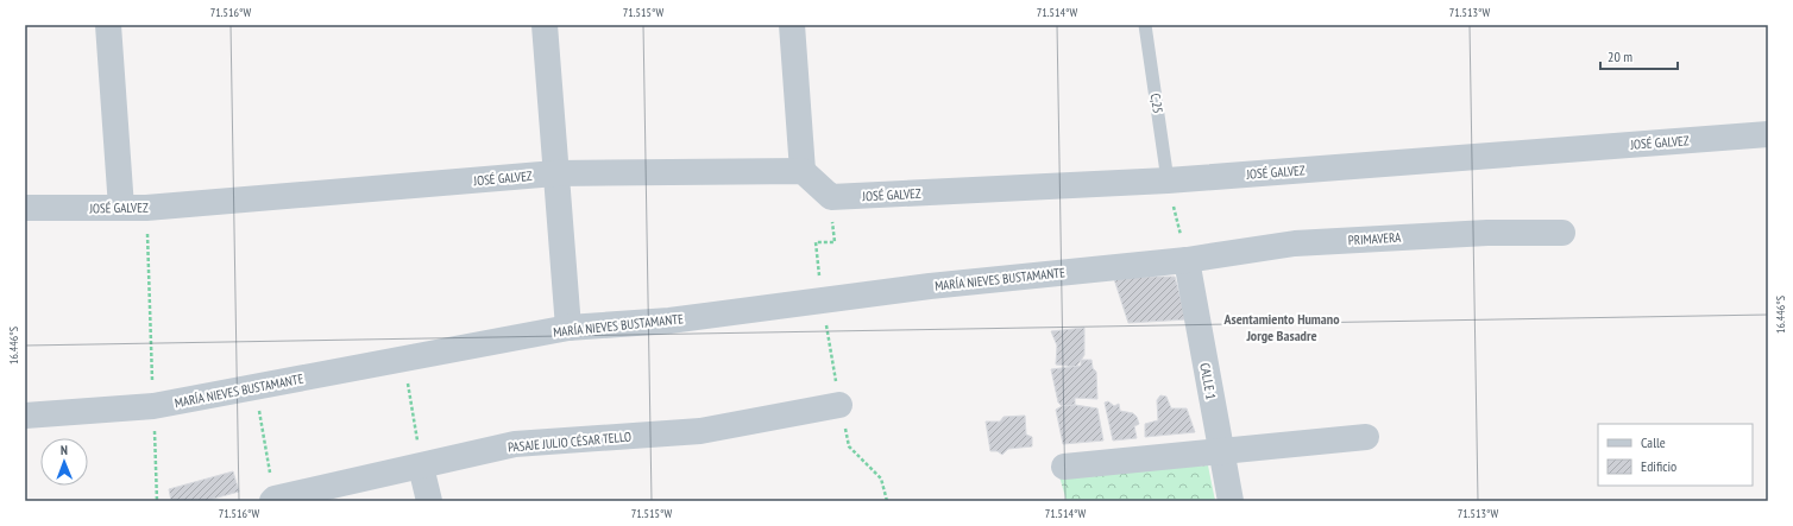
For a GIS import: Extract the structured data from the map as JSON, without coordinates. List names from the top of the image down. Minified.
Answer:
{"streets":{"street":["JOSÉ GALVEZ","PRIMAVERA","MARÍA NIEVES BUSTAMANTE","CALLE 1","PASAJE JULIO CÉSAR TELLO"],"lane":["C,25"]},"crossings":[["C,25","JOSÉ GALVEZ"],["PRIMAVERA","MARÍA NIEVES BUSTAMANTE"],["PRIMAVERA","CALLE 1"],["MARÍA NIEVES BUSTAMANTE","CALLE 1"]],"districts":["Asentamiento Humano Jorge Basadre"],"legend":["Calle","Edificio"],"scale_bar":"20 m","north":"top","coordinates":["71.516°W","71.515°W","71.514°W","71.513°W","16.446°S"]}
